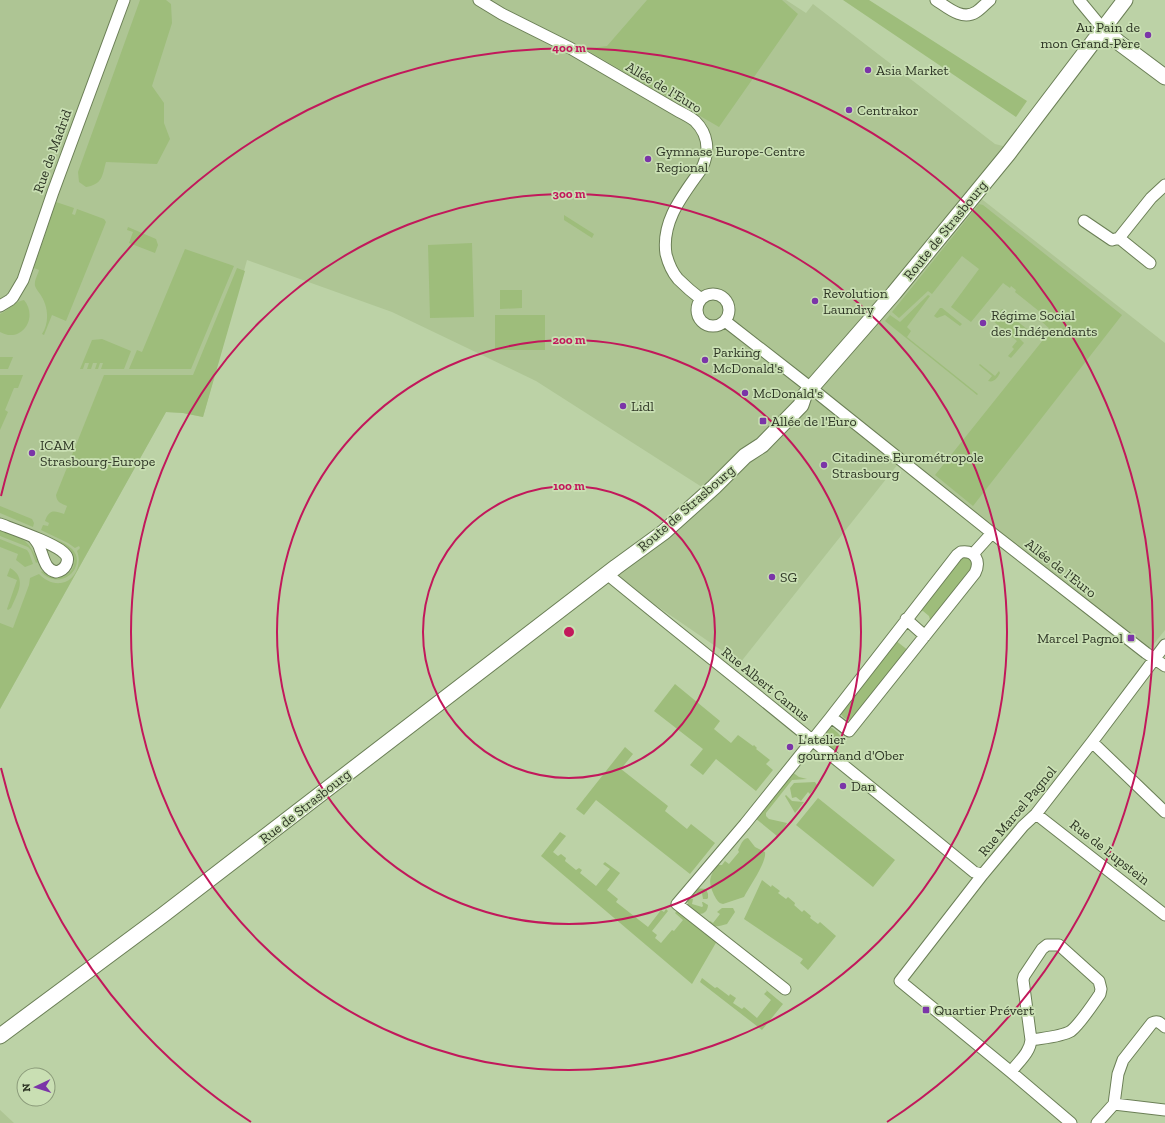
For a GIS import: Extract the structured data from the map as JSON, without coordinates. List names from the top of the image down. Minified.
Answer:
{"streets":{"main road":["Route de Strasbourg","Rue de Strasbourg"],"street":["Allée de l'Euro","Rue de Madrid","Rue Albert Camus","Rue Marcel Pagnol","Rue de Lupstein"]},"crossings":[["Allée de l'Euro","Route de Strasbourg"],["Allée de l'Euro","Rue Marcel Pagnol"],["Route de Strasbourg","Rue Albert Camus"],["Route de Strasbourg","Rue de Strasbourg"],["Rue Albert Camus","Rue de Strasbourg"],["Rue Albert Camus","Rue Marcel Pagnol"],["Rue Marcel Pagnol","Rue de Lupstein"]],"places":{"other":["Au Pain de mon Grand-Père","Asia Market","Centrakor","Gymnase Europe-Centre Regional","Revolution Laundry","Régime Social des Indépendants","Parking McDonald's","McDonald's","Lidl","ICAM Strasbourg-Europe","Citadines Eurométropole Strasbourg","SG","L'atelier gourmand d'Ober","Dan"],"transit":["Allée de l'Euro","Marcel Pagnol","Quartier Prévert"]},"north":"left","rings":["400 m","300 m","200 m","100 m"]}
